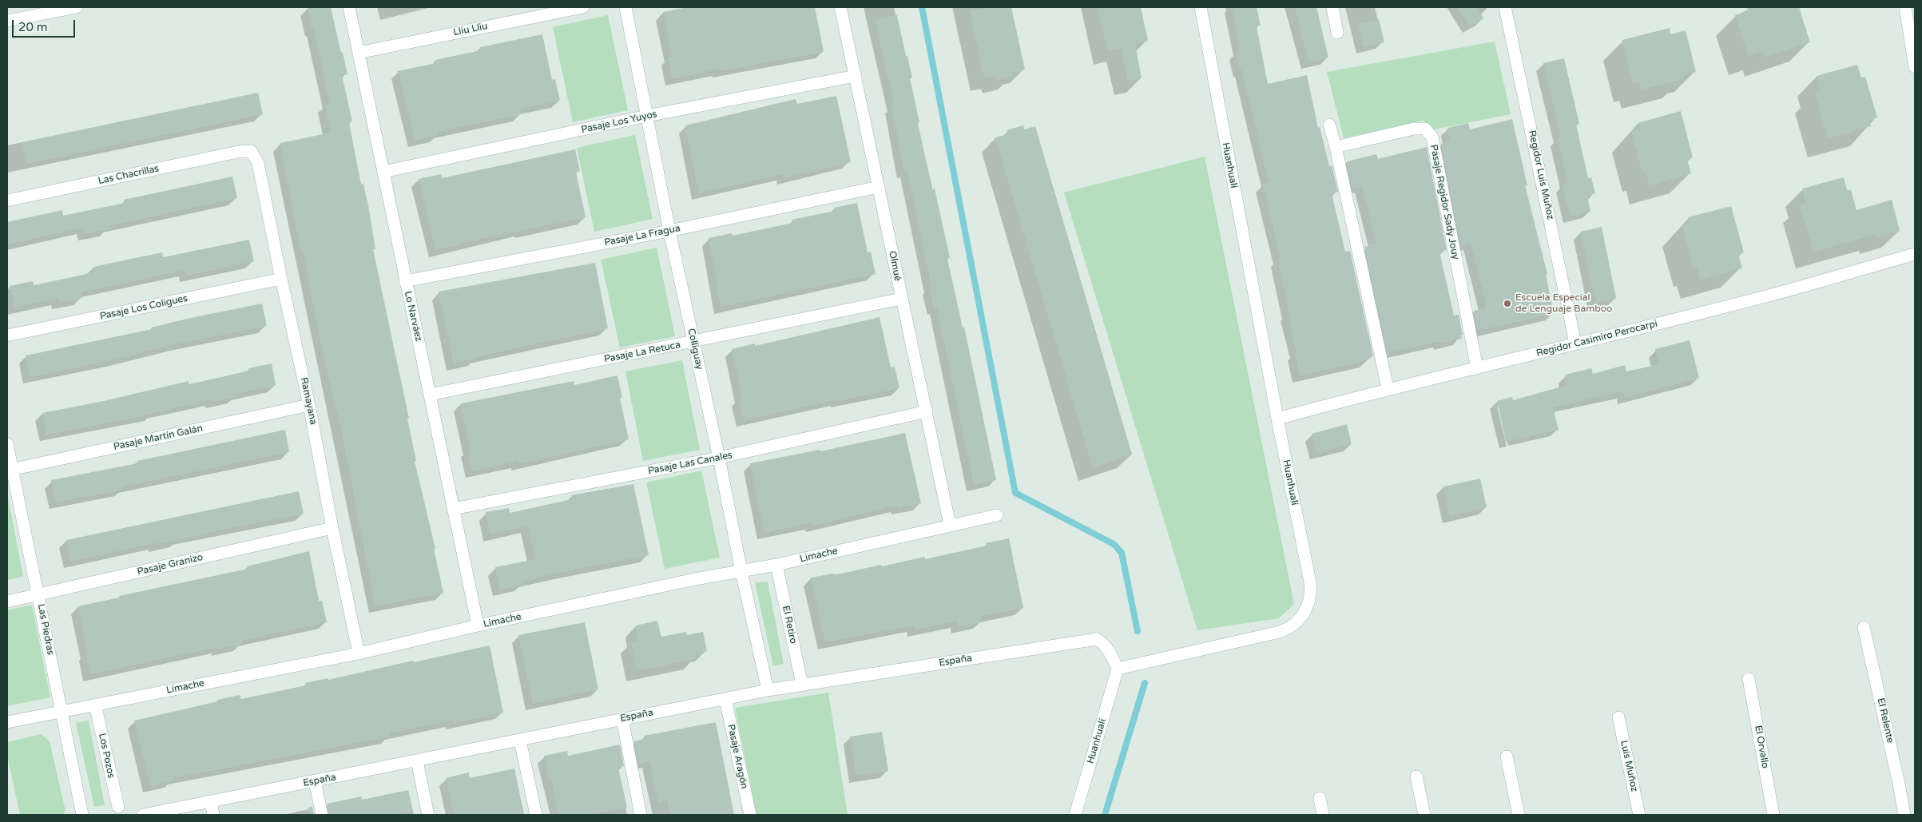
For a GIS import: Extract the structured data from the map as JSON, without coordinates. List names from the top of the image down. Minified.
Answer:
{"streets":{"street":["Lliu Lliu","Pasaje Los Yuyos","Huanhualí","Las Chacrillas","Regidor Luis Muñoz","Pasaje Regidor Sady Jouy","Pasaje La Fragua","Olmué","Pasaje Los Coligues","Lo Narváez","Regidor Casimiro Perocarpi","Colliguay","Pasaje La Retuca","Ramayana","Pasaje Martín Galán","Pasaje Las Canales","Limache","Pasaje Granizo","El Retiro","Las Piedras","España","El Relente","El Orvallo","Los Pozos","Pasaje Aragón","Luis Muñoz"]},"crossings":[["Lliu Lliu","Lo Narváez"],["Pasaje Los Yuyos","Olmué"],["Pasaje Los Yuyos","Lo Narváez"],["Pasaje Los Yuyos","Colliguay"],["Huanhualí","Regidor Casimiro Perocarpi"],["Huanhualí","España"],["Las Chacrillas","Ramayana"],["Regidor Luis Muñoz","Regidor Casimiro Perocarpi"],["Pasaje Regidor Sady Jouy","Regidor Casimiro Perocarpi"],["Pasaje La Fragua","Olmué"],["Pasaje La Fragua","Lo Narváez"],["Pasaje La Fragua","Colliguay"],["Olmué","Pasaje La Retuca"],["Olmué","Pasaje Las Canales"],["Olmué","Limache"],["Pasaje Los Coligues","Ramayana"],["Lo Narváez","Pasaje La Retuca"],["Lo Narváez","Pasaje Las Canales"],["Lo Narváez","Limache"],["Colliguay","Pasaje La Retuca"],["Colliguay","Pasaje Las Canales"],["Colliguay","Limache"],["Colliguay","España"],["Ramayana","Pasaje Martín Galán"],["Ramayana","Limache"],["Ramayana","Pasaje Granizo"],["Pasaje Martín Galán","Las Piedras"],["Limache","El Retiro"],["Limache","Las Piedras"],["Limache","Los Pozos"],["Pasaje Granizo","Las Piedras"],["El Retiro","España"],["España","Pasaje Aragón"]],"places":["Escuela Especial de Lenguaje Bamboo"],"scale_bar":"20 m"}
